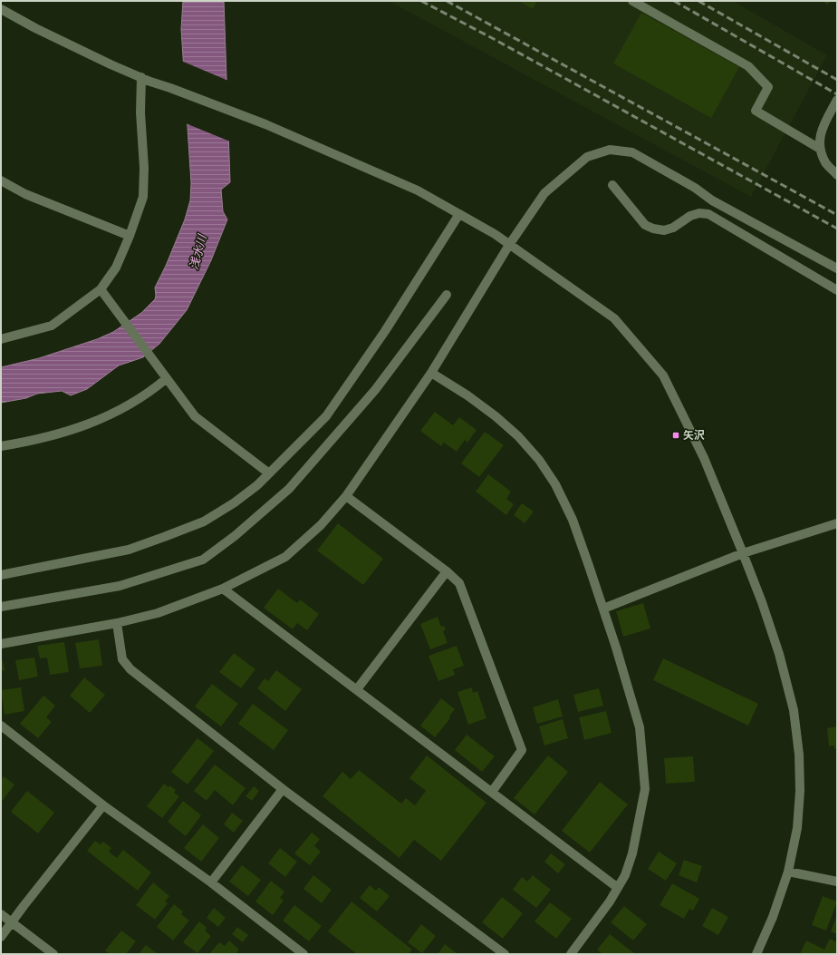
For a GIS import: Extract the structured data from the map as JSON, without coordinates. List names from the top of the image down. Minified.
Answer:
{"water":["浅水川"],"places":{"transit":["矢沢"]}}
